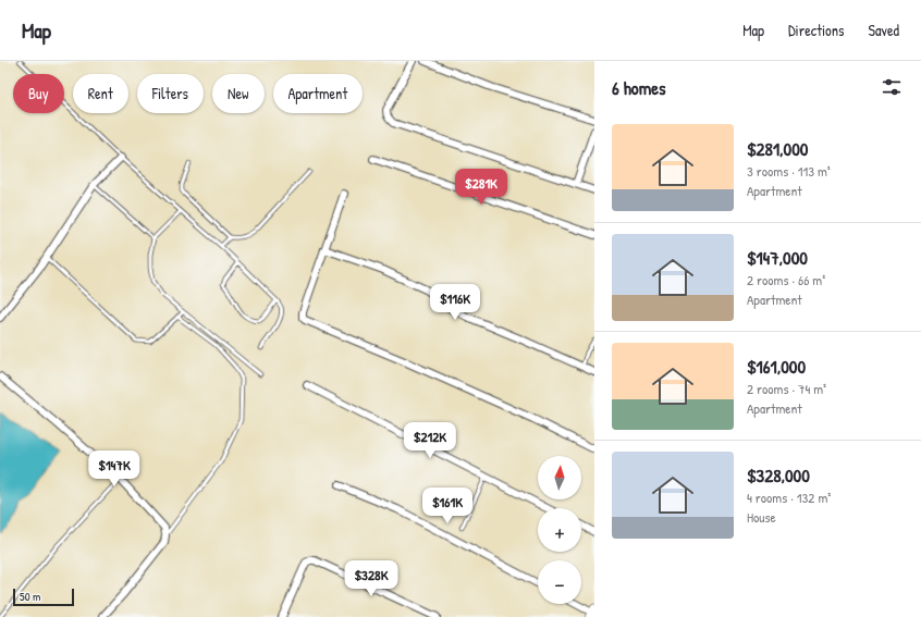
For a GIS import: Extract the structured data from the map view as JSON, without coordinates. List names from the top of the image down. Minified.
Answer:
{"scale_bar":"50 m","north":"top","page":{"header":"Map","nav":["Map","Directions","Saved"],"heading":"6 homes","chip":["Buy","Rent","Filters","New","Apartment"],"list":[{"name":"$281,000","note":"3 rooms · 113 m² · Apartment"},{"name":"$147,000","note":"2 rooms · 66 m² · Apartment"},{"name":"$161,000","note":"2 rooms · 74 m² · Apartment"},{"name":"$328,000","note":"4 rooms · 132 m² · House"}],"price":["$281K","$116K","$212K","$147K","$161K","$328K"],"map_buttons":["+","−"],"scale":"50 m"}}
